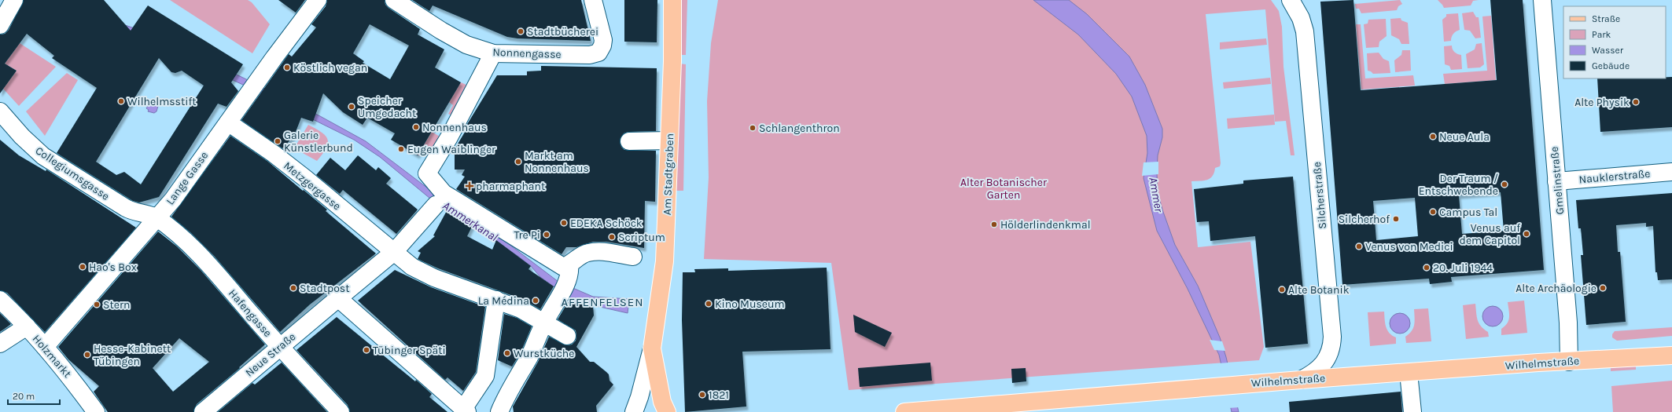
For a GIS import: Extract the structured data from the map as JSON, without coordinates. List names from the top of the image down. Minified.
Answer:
{"streets":{"main road":["Am Stadtgraben","Wilhelmstraße"],"street":["Nonnengasse","Collegiumsgasse","Nauklerstraße","Lange Gasse","Gmelinstraße","Metzgergasse","Silcherstraße","Hafengasse","Neue Straße","Holzmarkt"]},"crossings":[["Collegiumsgasse","Lange Gasse"],["Collegiumsgasse","Hafengasse"],["Nauklerstraße","Gmelinstraße"],["Lange Gasse","Metzgergasse"],["Lange Gasse","Hafengasse"],["Lange Gasse","Holzmarkt"],["Gmelinstraße","Wilhelmstraße"],["Metzgergasse","Neue Straße"],["Silcherstraße","Wilhelmstraße"],["Hafengasse","Neue Straße"]],"districts":["AFFENFELSEN"],"water":["Ammer","Ammerkanal"],"parks":["Alter Botanischer Garten"],"places":{"other":["Stadtbücherei","Köstlich vegan","Wilhelmsstift","Alte Physik","Speicher Umgedacht","Nonnenhaus","Schlangenthron","Neue Aula","Galerie Künstlerbund","Eugen Waiblinger","Markt am Nonnenhaus","Der Traum / Entschwebende","Campus Tal","Silcherhof","EDEKA Schöck","Hölderlindenkmal","Venus auf dem Capitol","Tre Pi","Scriptum","Venus von Medici","Hao's Box","20. Juli 1944","Stadtpost","Alte Archäologie","Alte Botanik","La Médina","Kino Museum","Stern","Tübinger Späti","Wurstküche","Hesse-Kabinett Tübingen","1821"],"health":["pharmaphant"]},"legend":["Straße","Park","Wasser","Gebäude"],"scale_bar":"20 m"}
